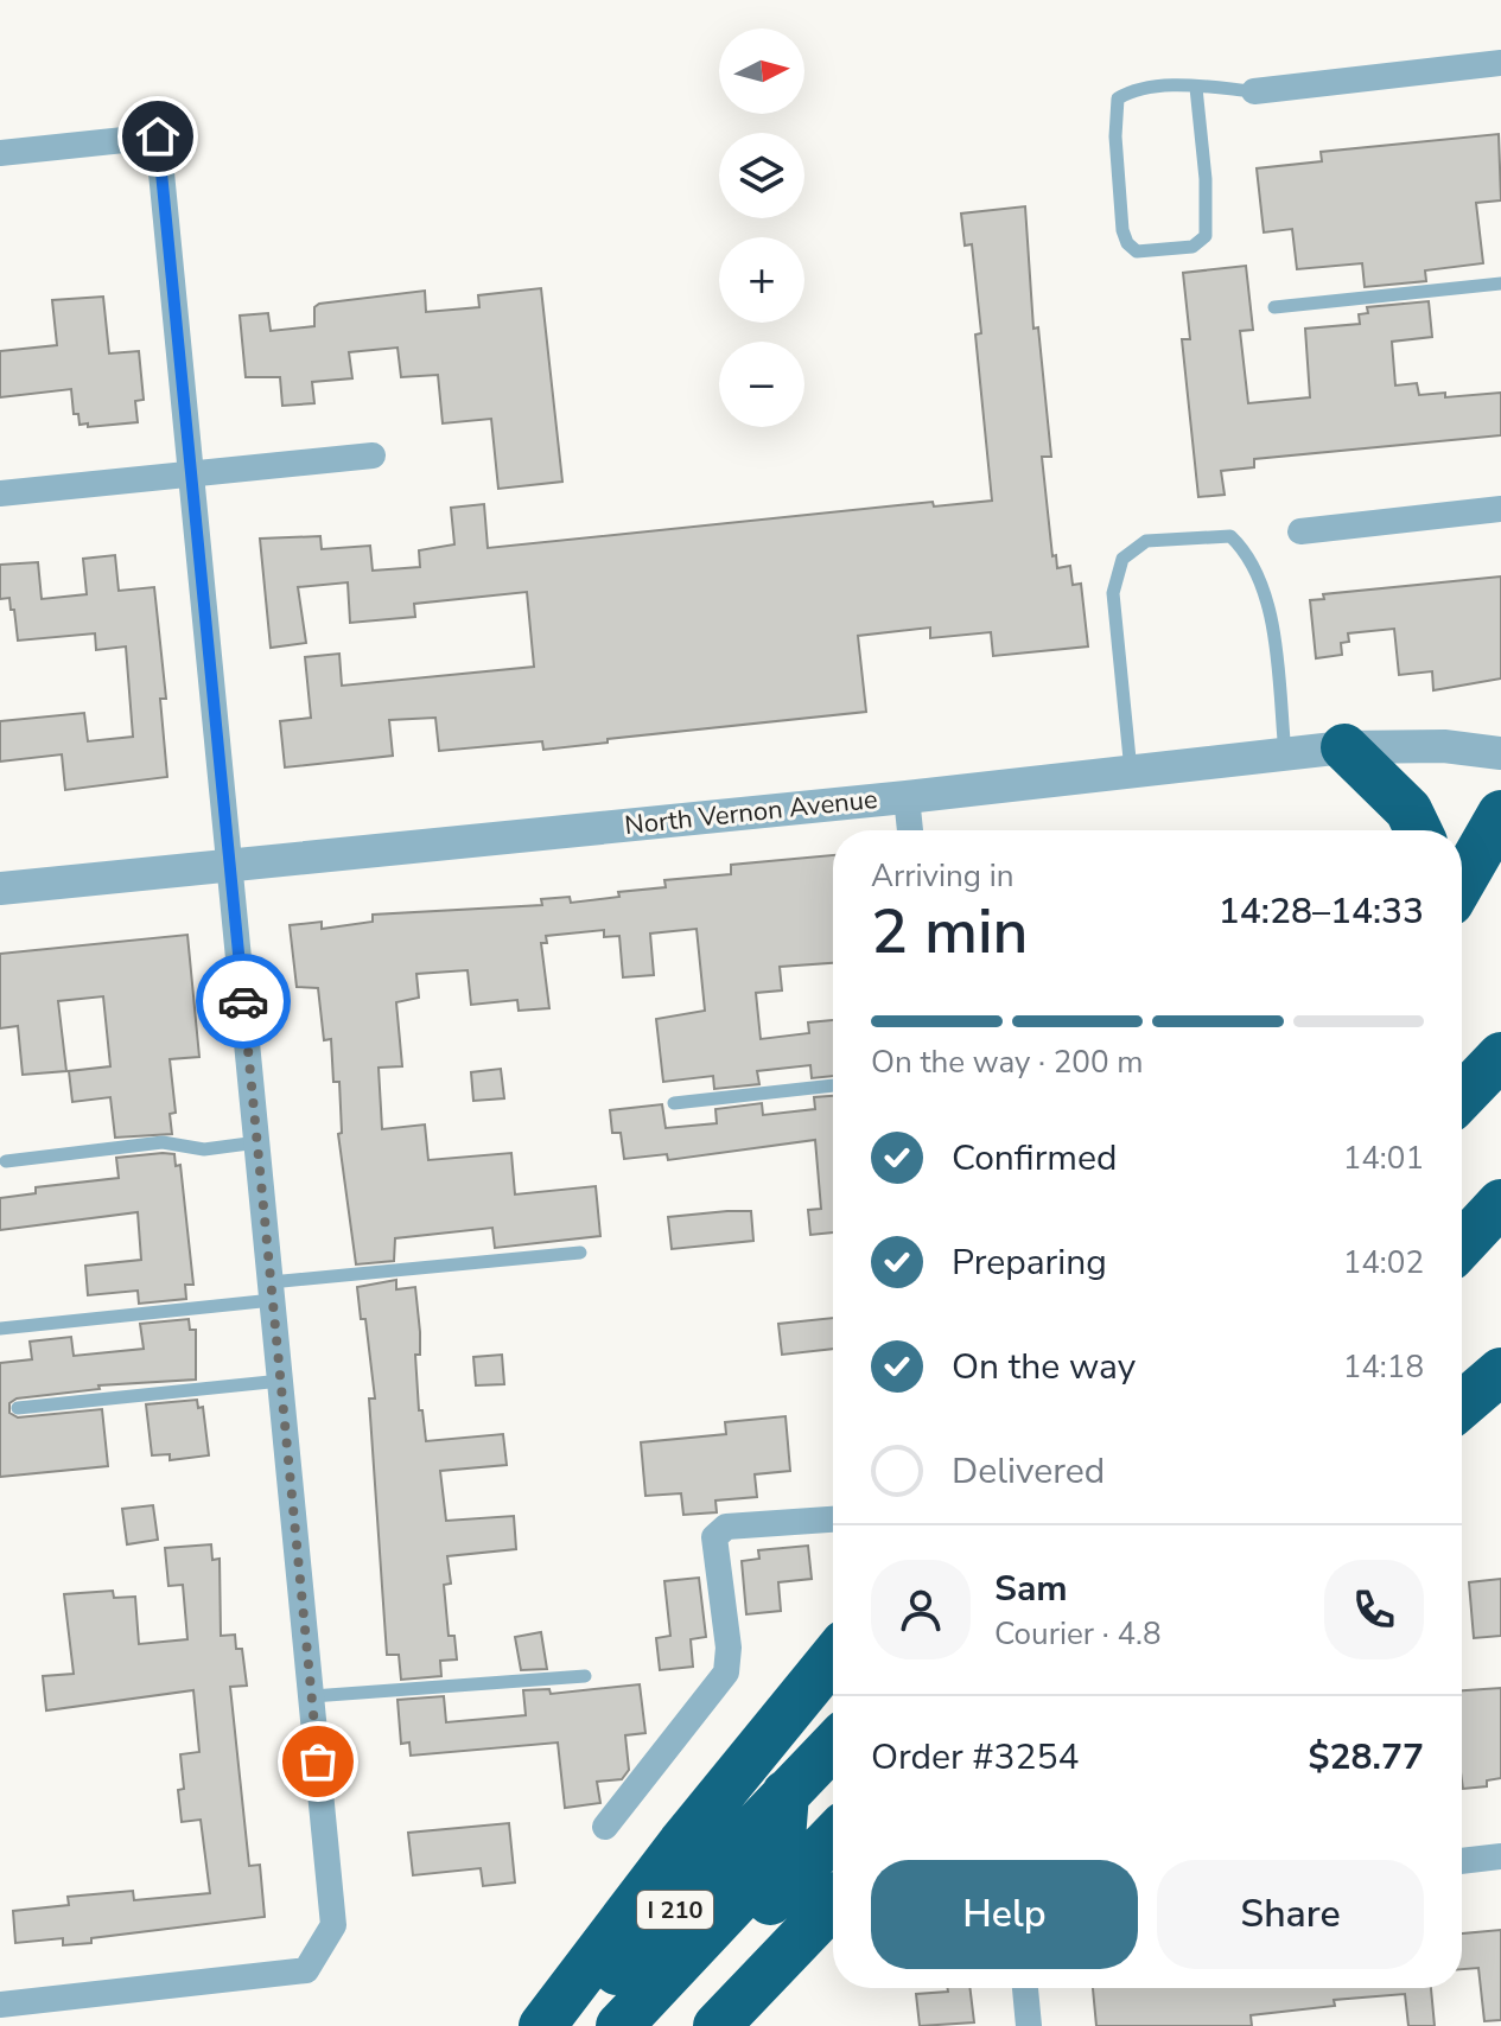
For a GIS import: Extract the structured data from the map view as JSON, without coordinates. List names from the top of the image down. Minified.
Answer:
{"streets":{"highway":["I 210"],"street":["North Vernon Avenue"]},"north":"right","page":{"map_buttons":["+","−"],"heading":["2 min","Arriving in","14:28–14:33"],"panel":["Sam","Courier · 4.8","Order #3254","$28.77"],"bar":"On the way · 200 m","list":[["Confirmed","14:01"],["Preparing","14:02"],["On the way","14:18"],"Delivered"],"buttons":["Help","Share"]}}
